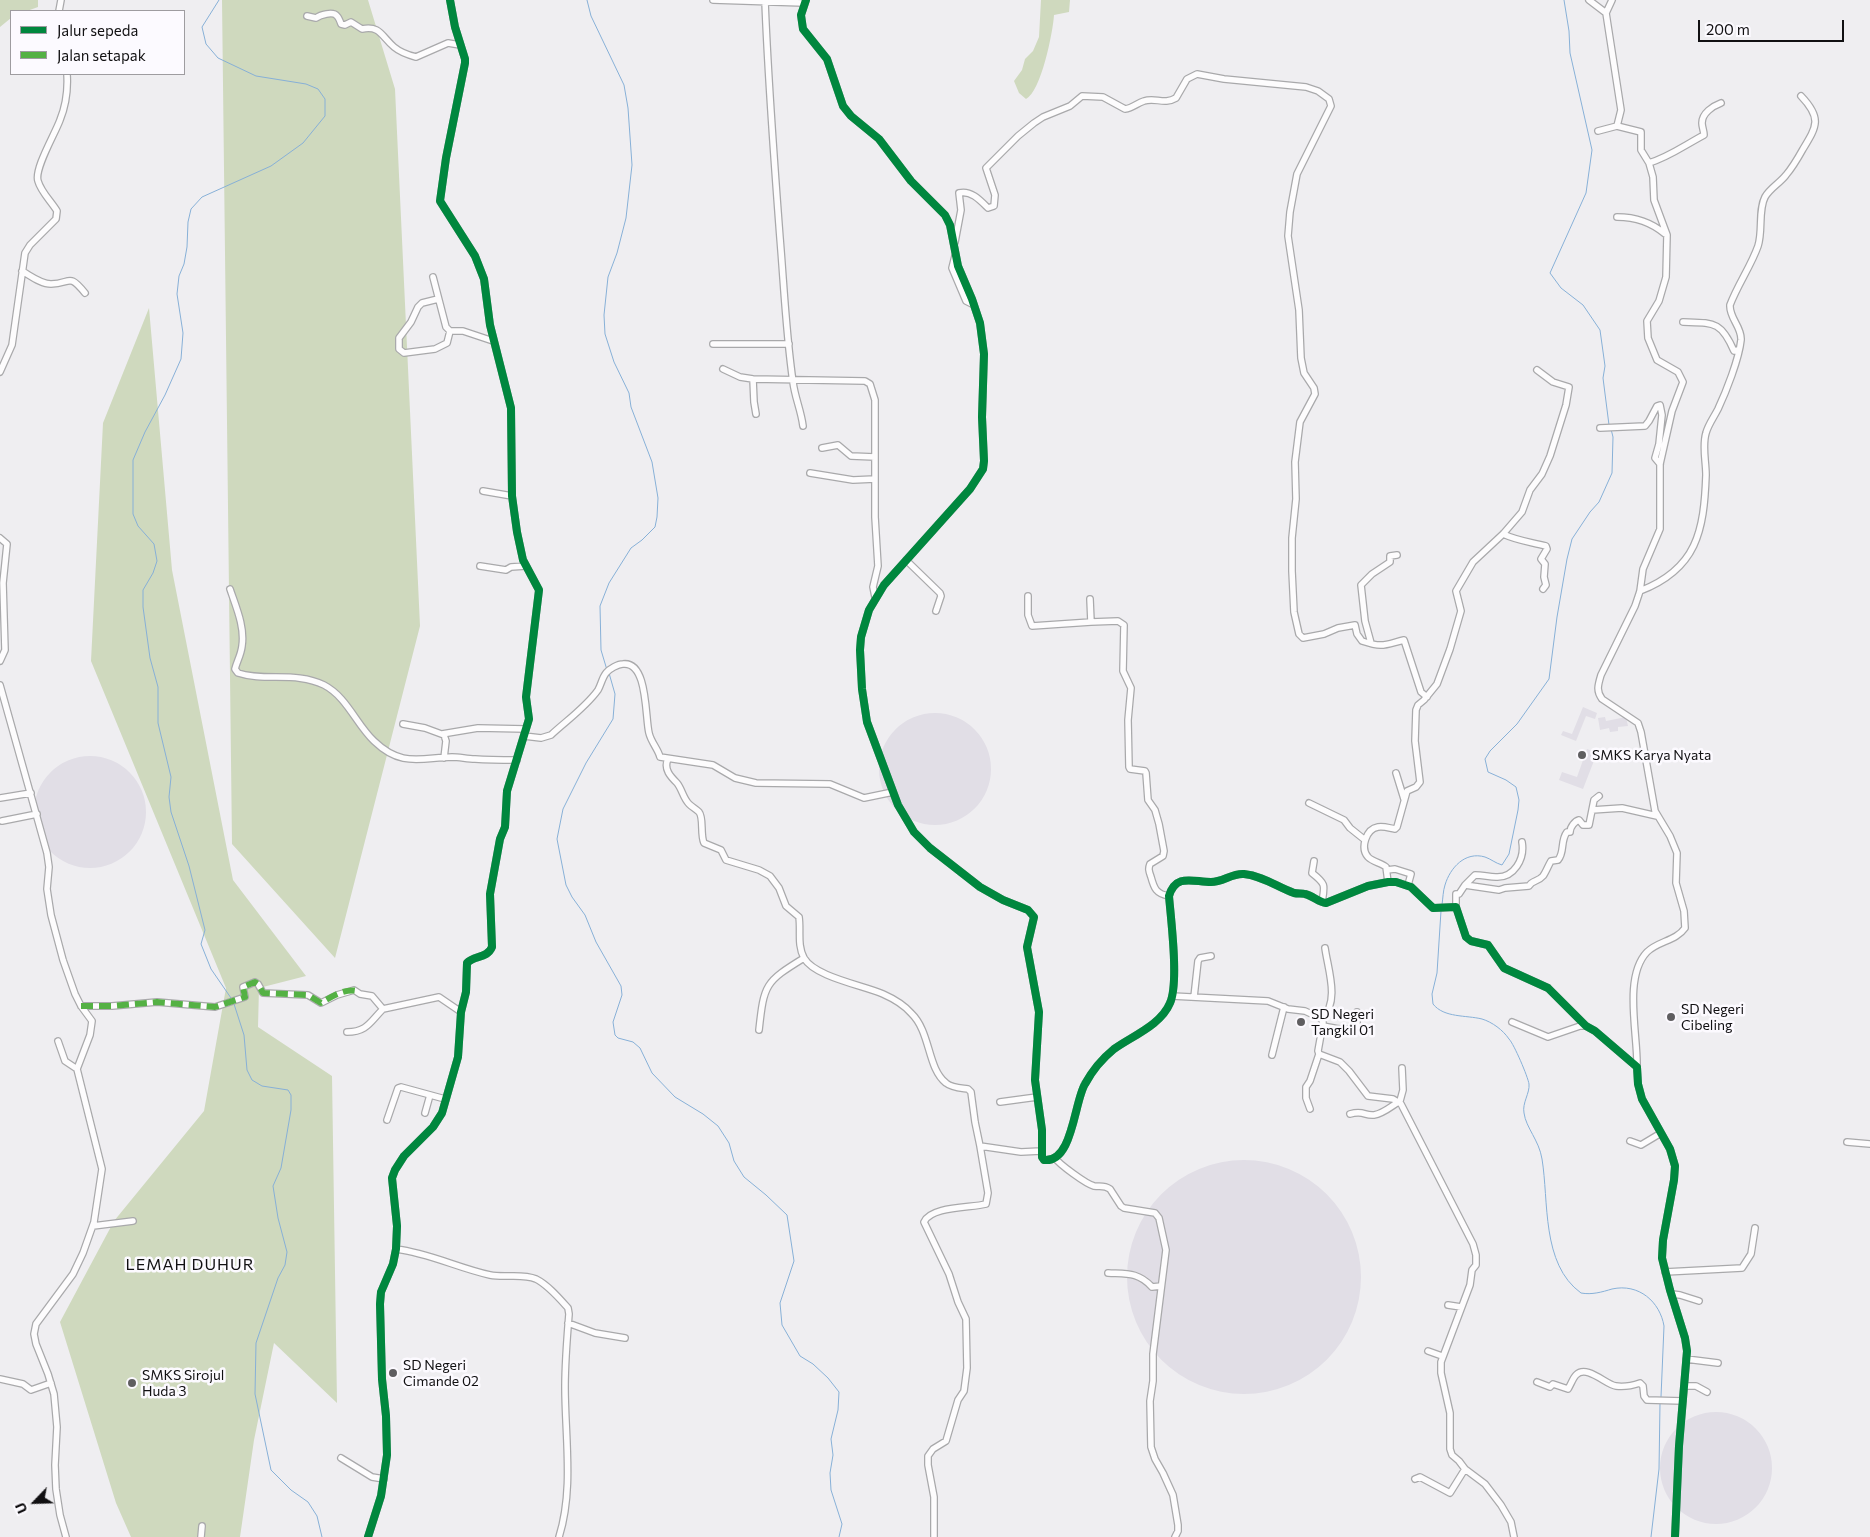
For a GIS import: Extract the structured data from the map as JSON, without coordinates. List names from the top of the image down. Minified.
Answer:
{"districts":["LEMAH DUHUR"],"places":["SMKS Karya Nyata","SD Negeri Cibeling","SD Negeri Tangkil 01","SD Negeri Cimande 02","SMKS Sirojul Huda 3"],"legend":["Jalur sepeda","Jalan setapak"],"scale_bar":"200 m","north":"bottom left"}
